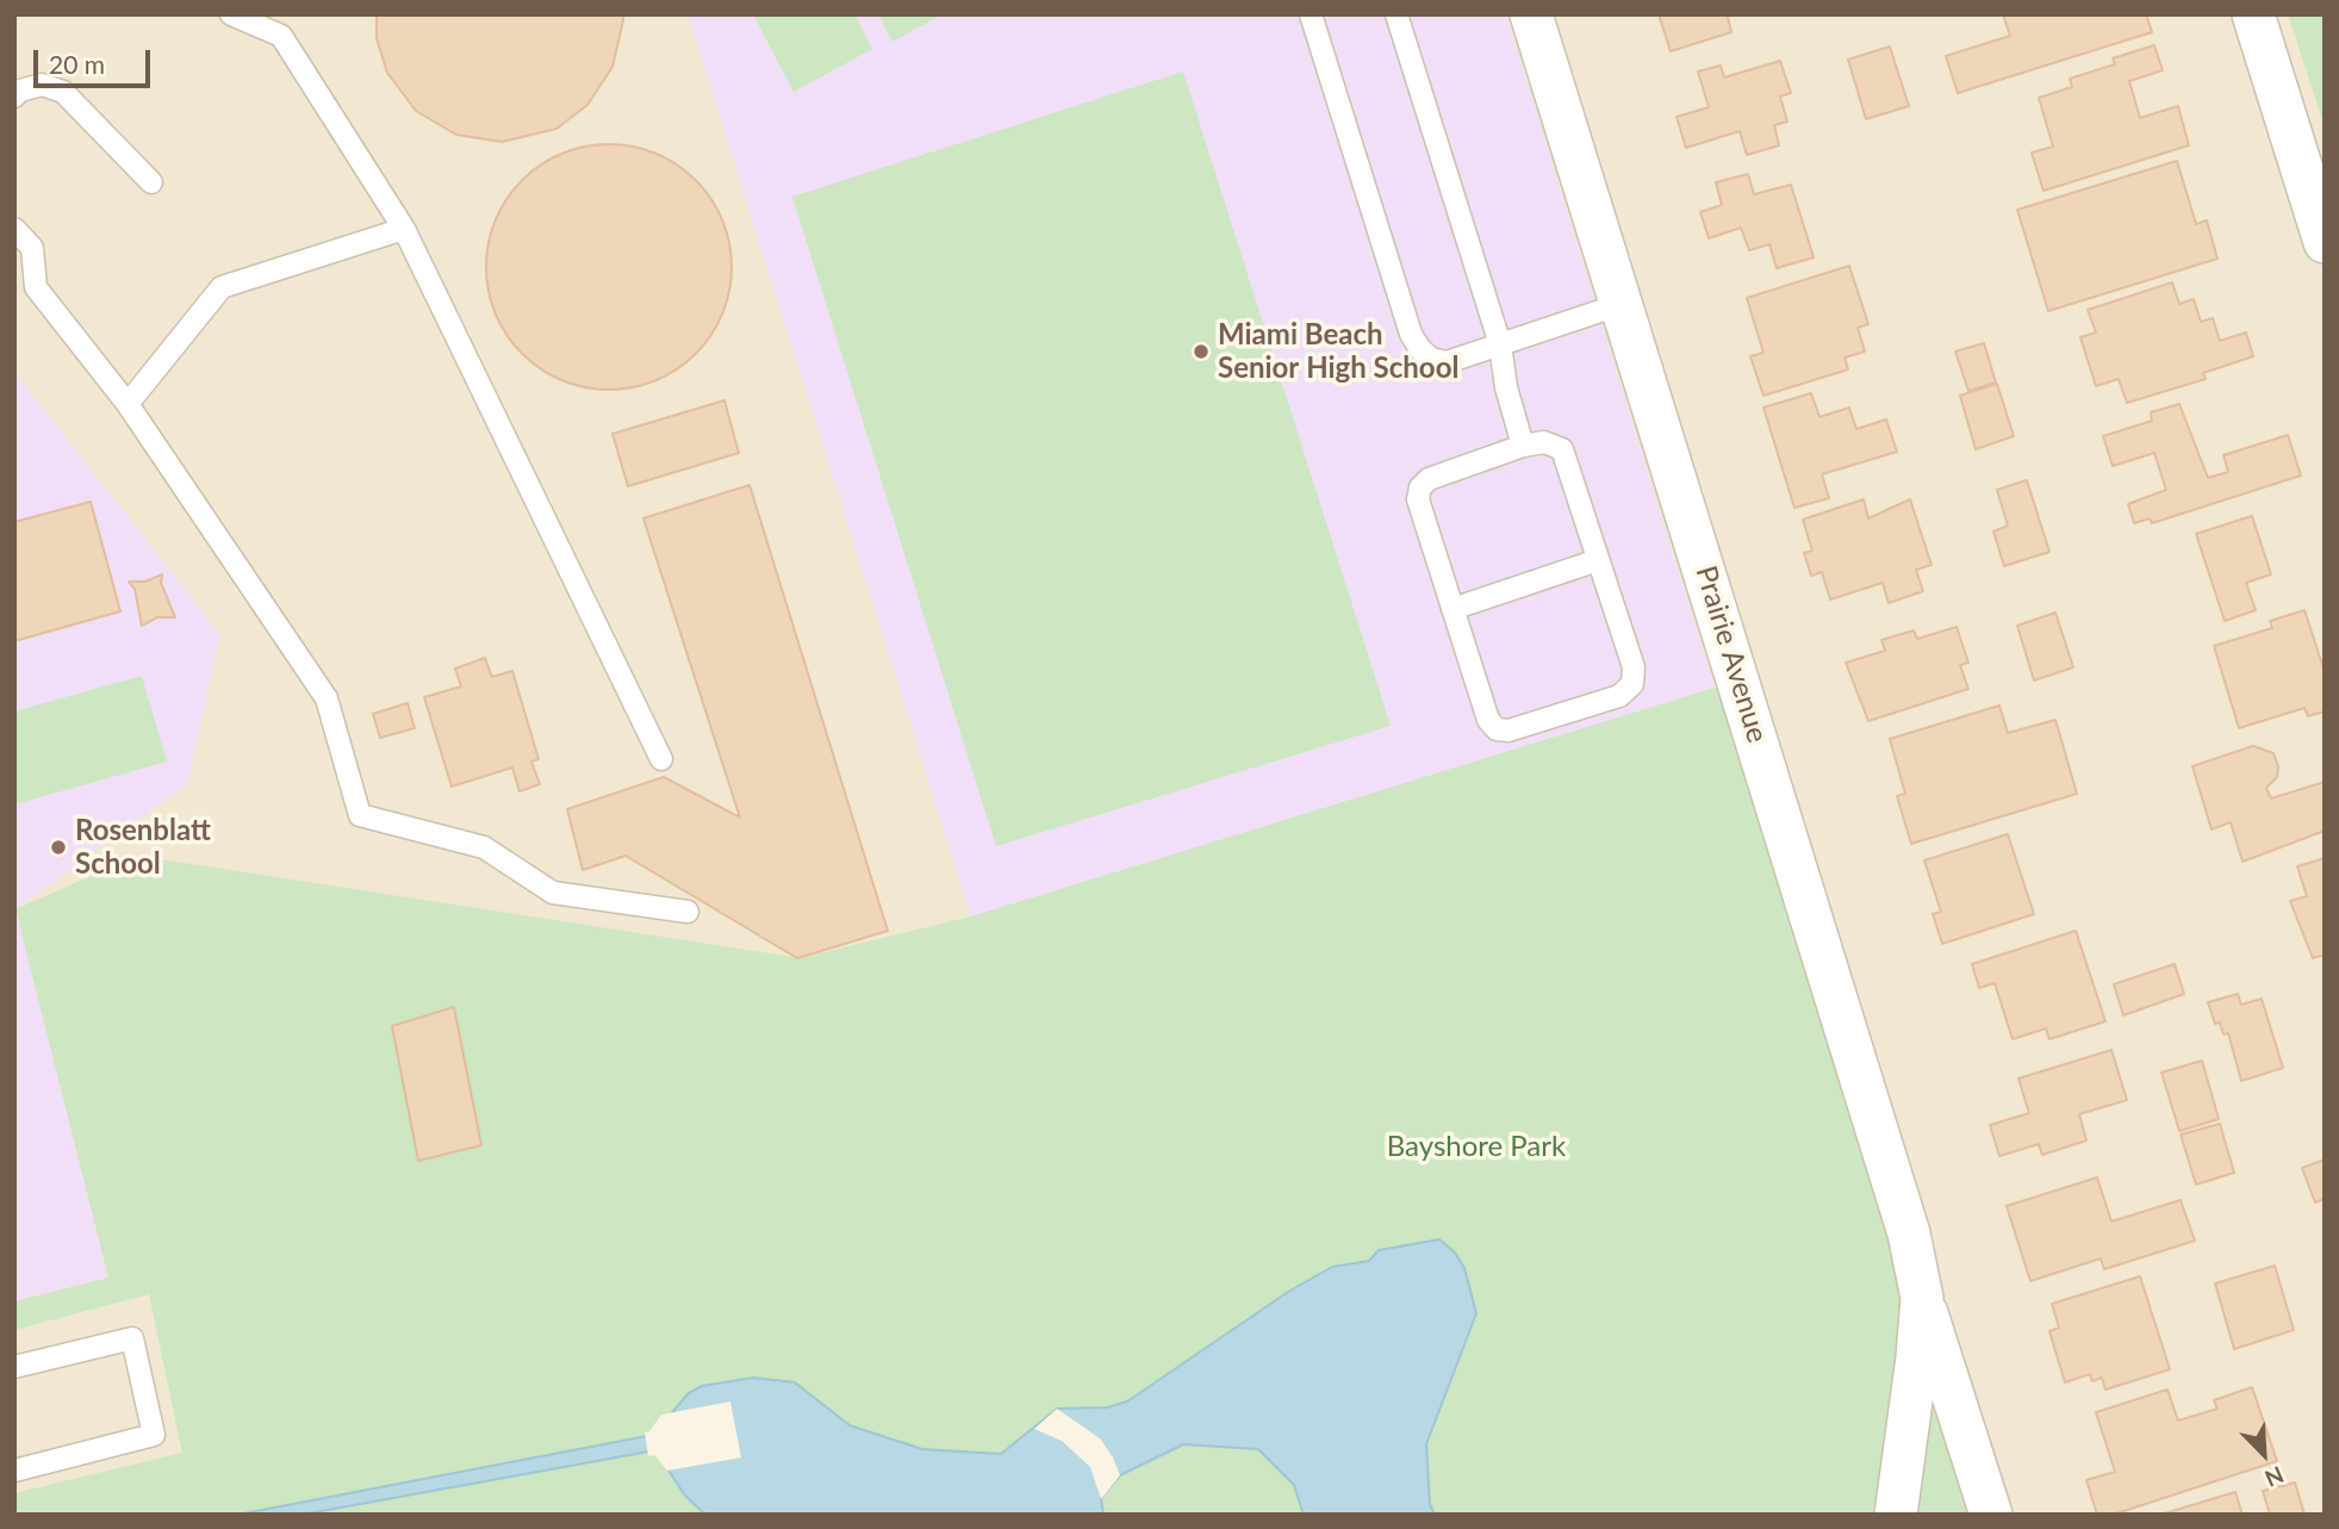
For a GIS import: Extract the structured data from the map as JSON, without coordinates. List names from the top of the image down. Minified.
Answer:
{"streets":{"street":["Prairie Avenue"]},"parks":["Bayshore Park"],"places":["Miami Beach Senior High School","Rosenblatt School"],"scale_bar":"20 m","north":"bottom right"}
